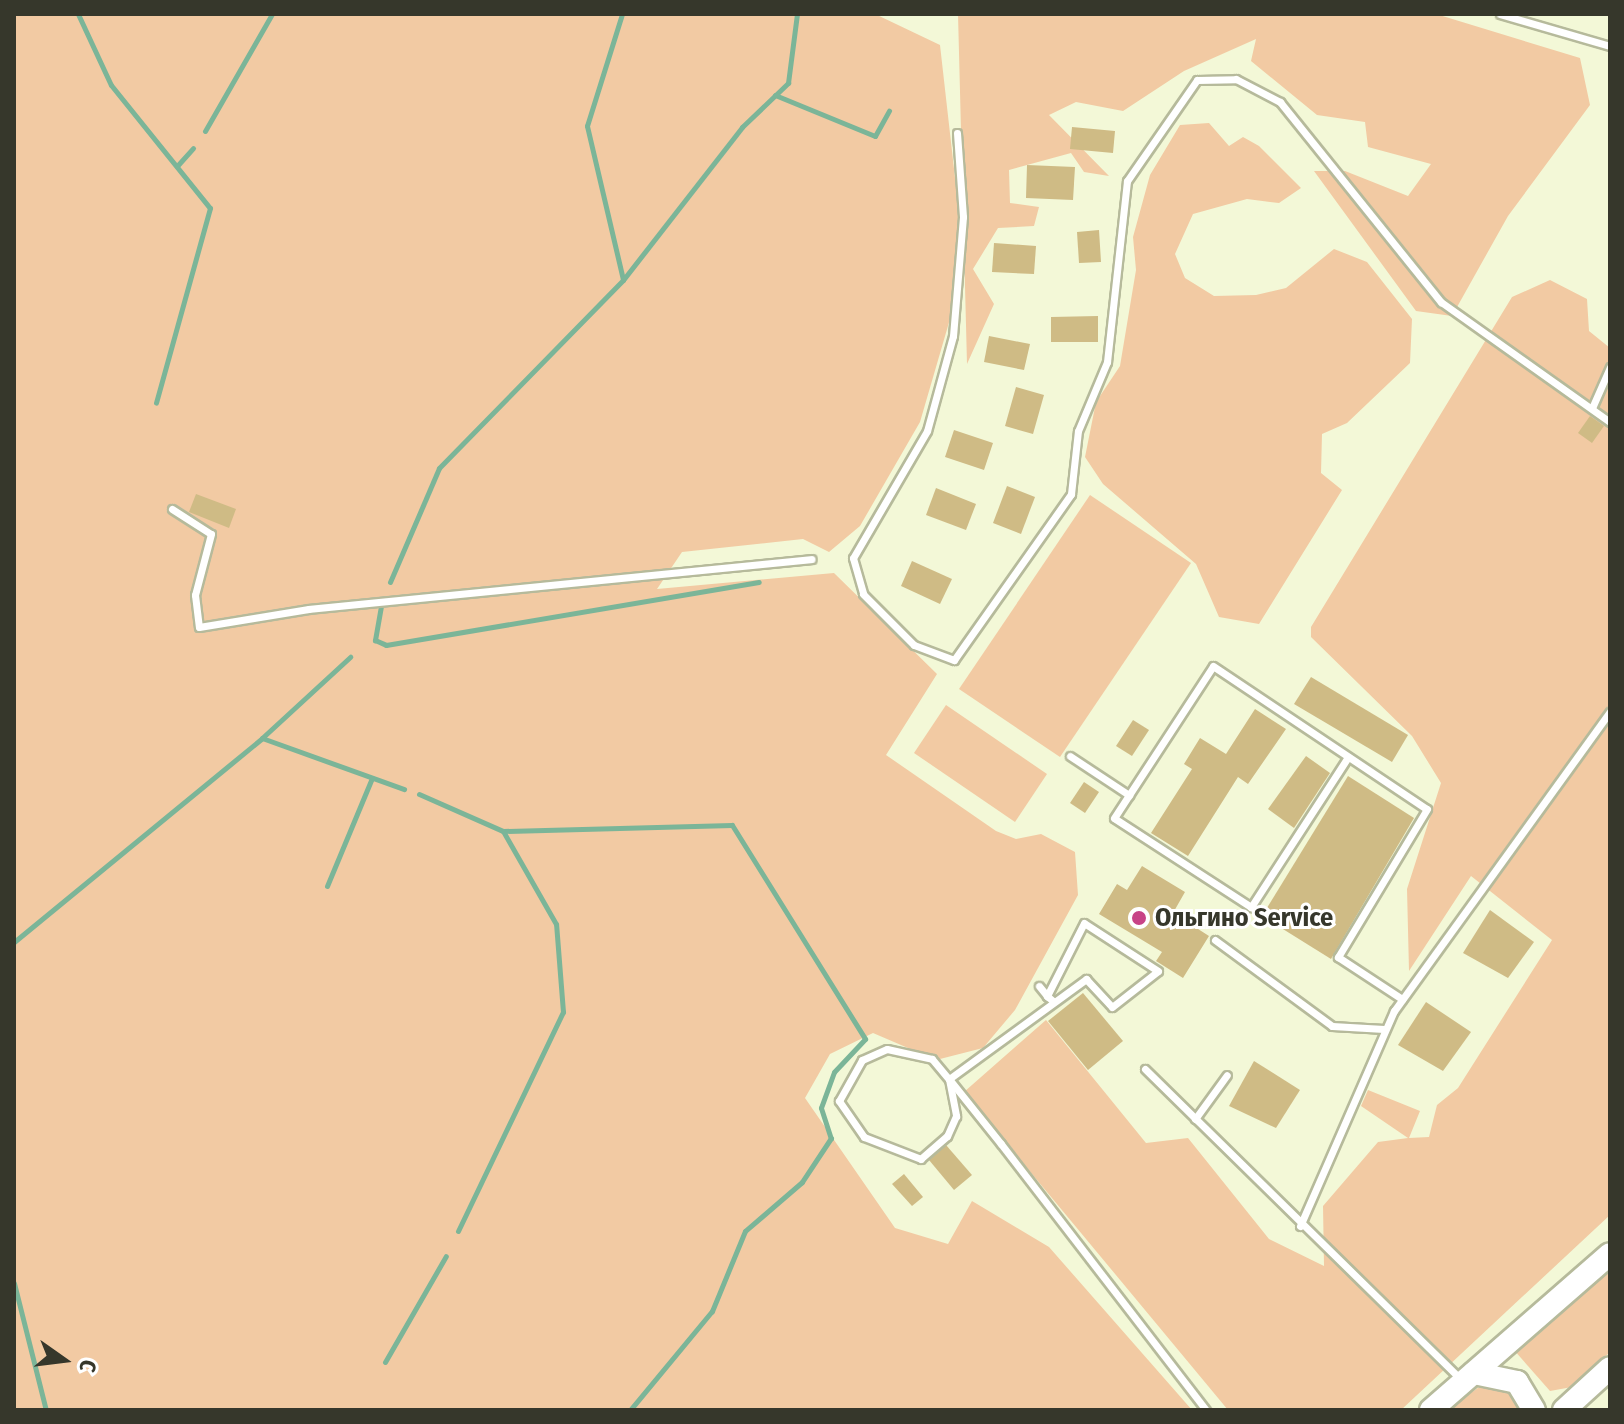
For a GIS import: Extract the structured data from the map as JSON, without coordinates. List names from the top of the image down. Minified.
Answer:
{"places":["Ольгино Service"],"north":"right"}
